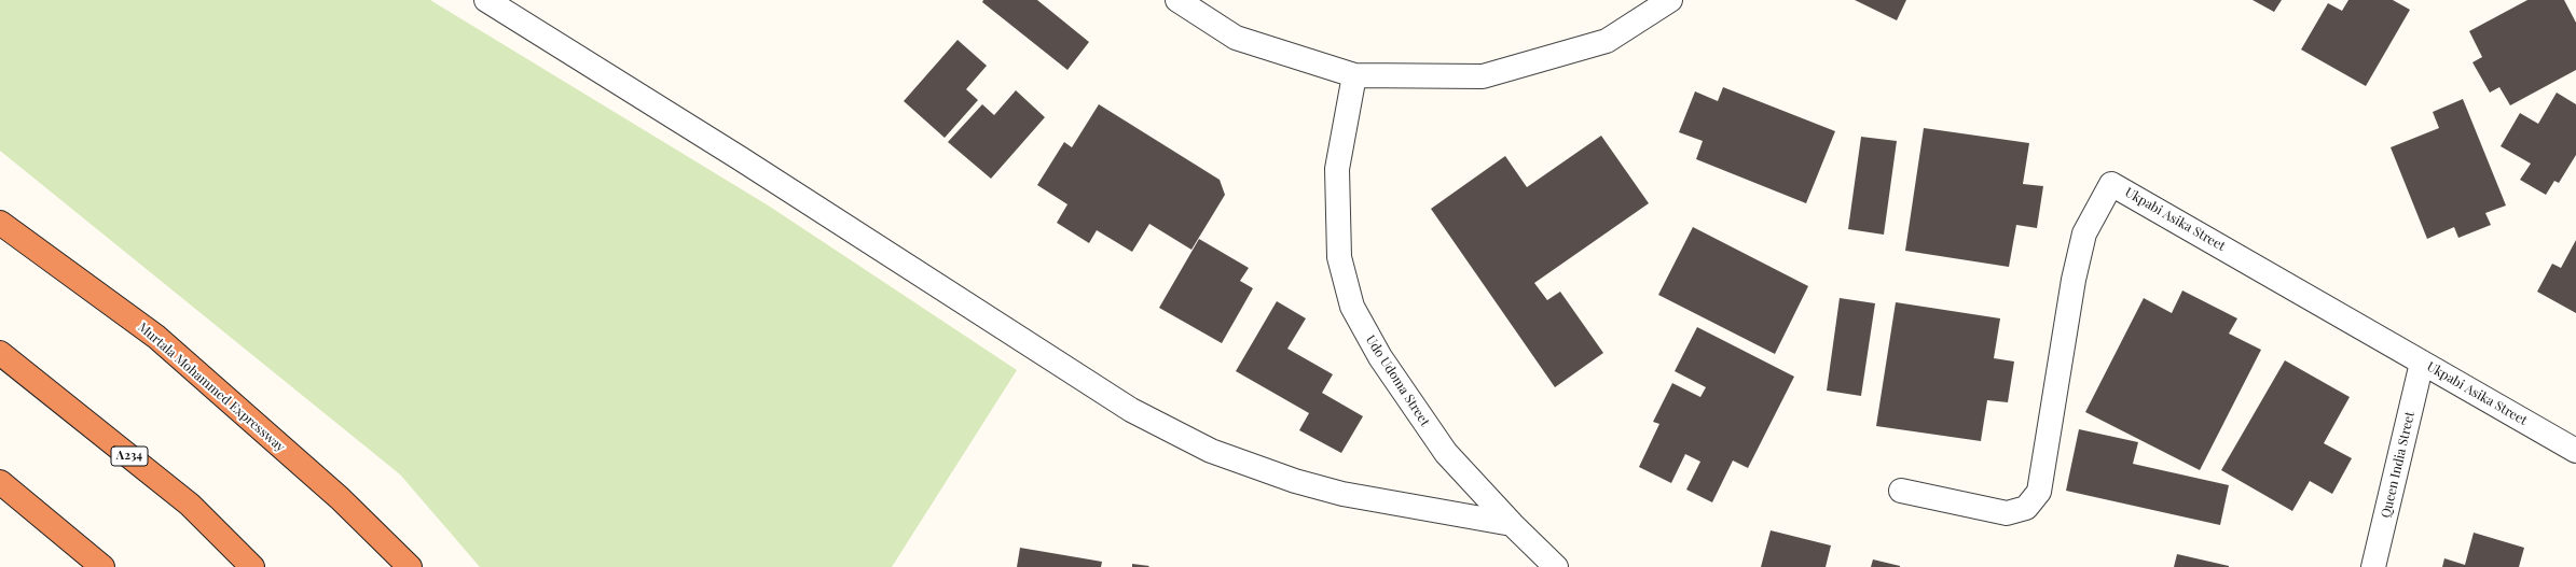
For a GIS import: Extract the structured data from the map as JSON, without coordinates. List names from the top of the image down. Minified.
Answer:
{"streets":{"highway":["Murtala Mohammed Expressway","A234"],"street":["Ukpabi Asika Street","Udo Udoma Street","Queen India Street"]},"crossings":[["Ukpabi Asika Street","Queen India Street"]]}
